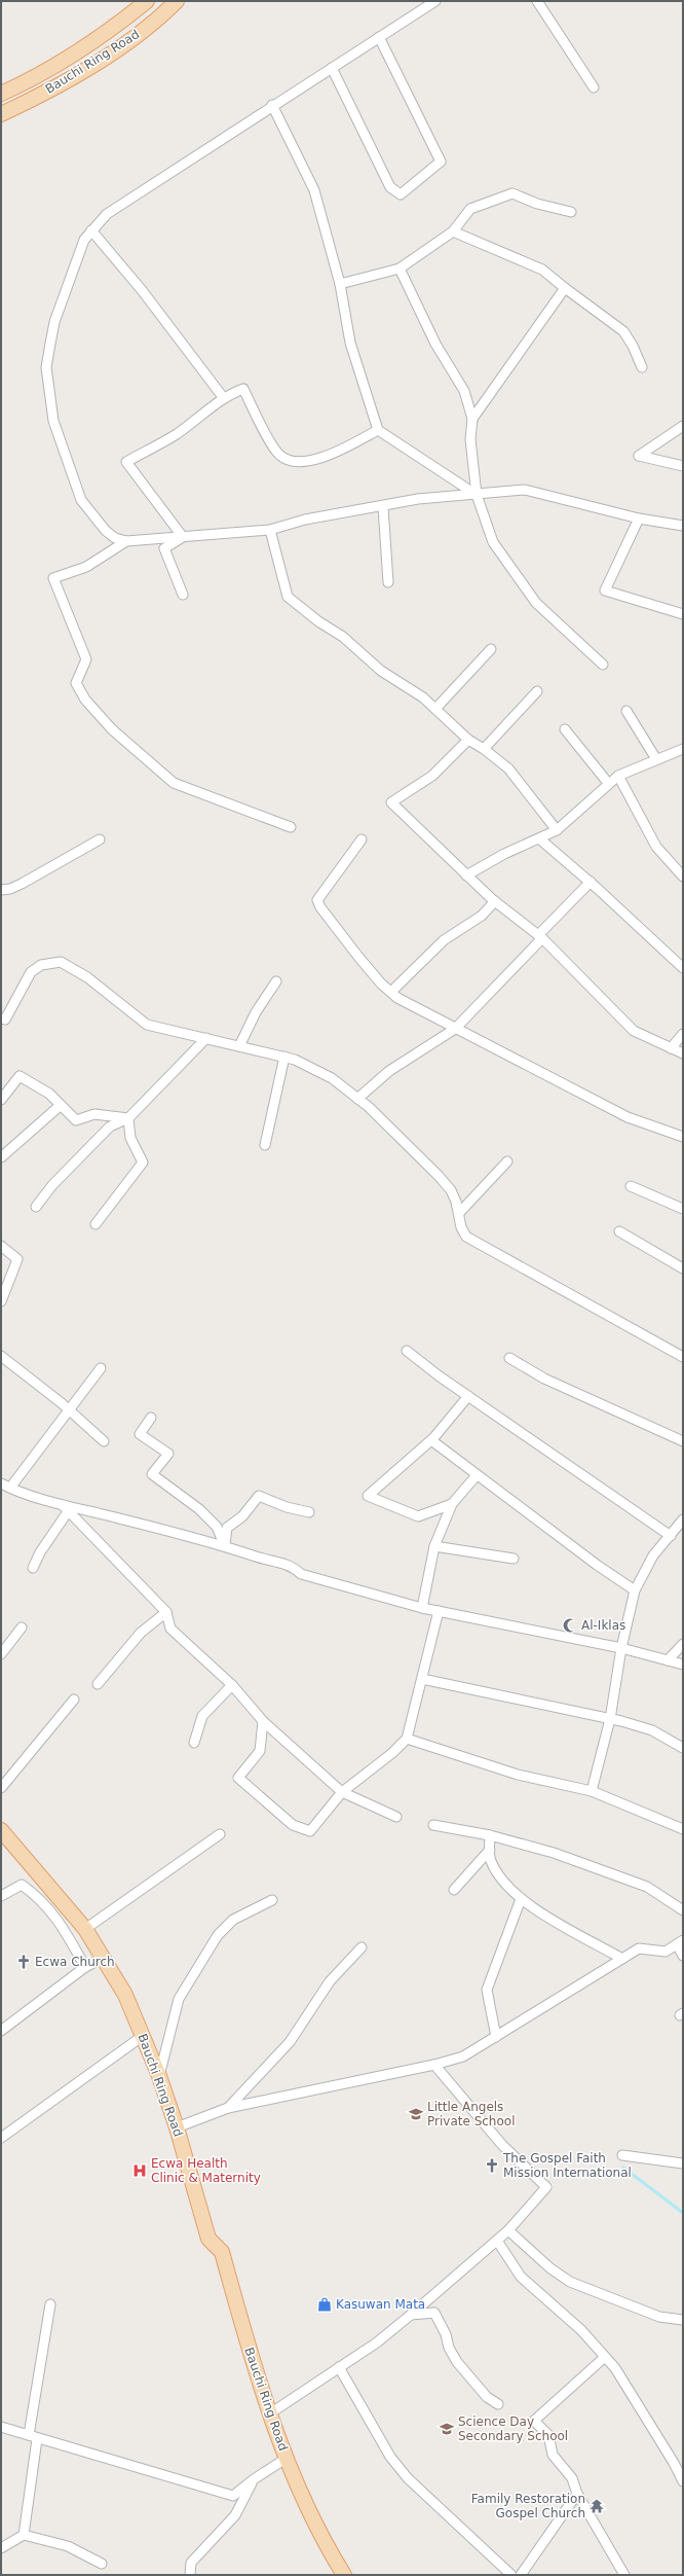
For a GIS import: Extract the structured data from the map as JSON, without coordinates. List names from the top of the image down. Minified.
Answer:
{"streets":{"main road":["Bauchi Ring Road"]},"places":{"mosque":["Al-Iklas"],"church":["Ecwa Church","The Gospel Faith Mission International"],"school or university":["Little Angels Private School","Science Day Secondary School"],"hospital":["Ecwa Health Clinic & Maternity"],"shop":["Kasuwan Mata"],"temple":["Family Restoration Gospel Church"]}}
